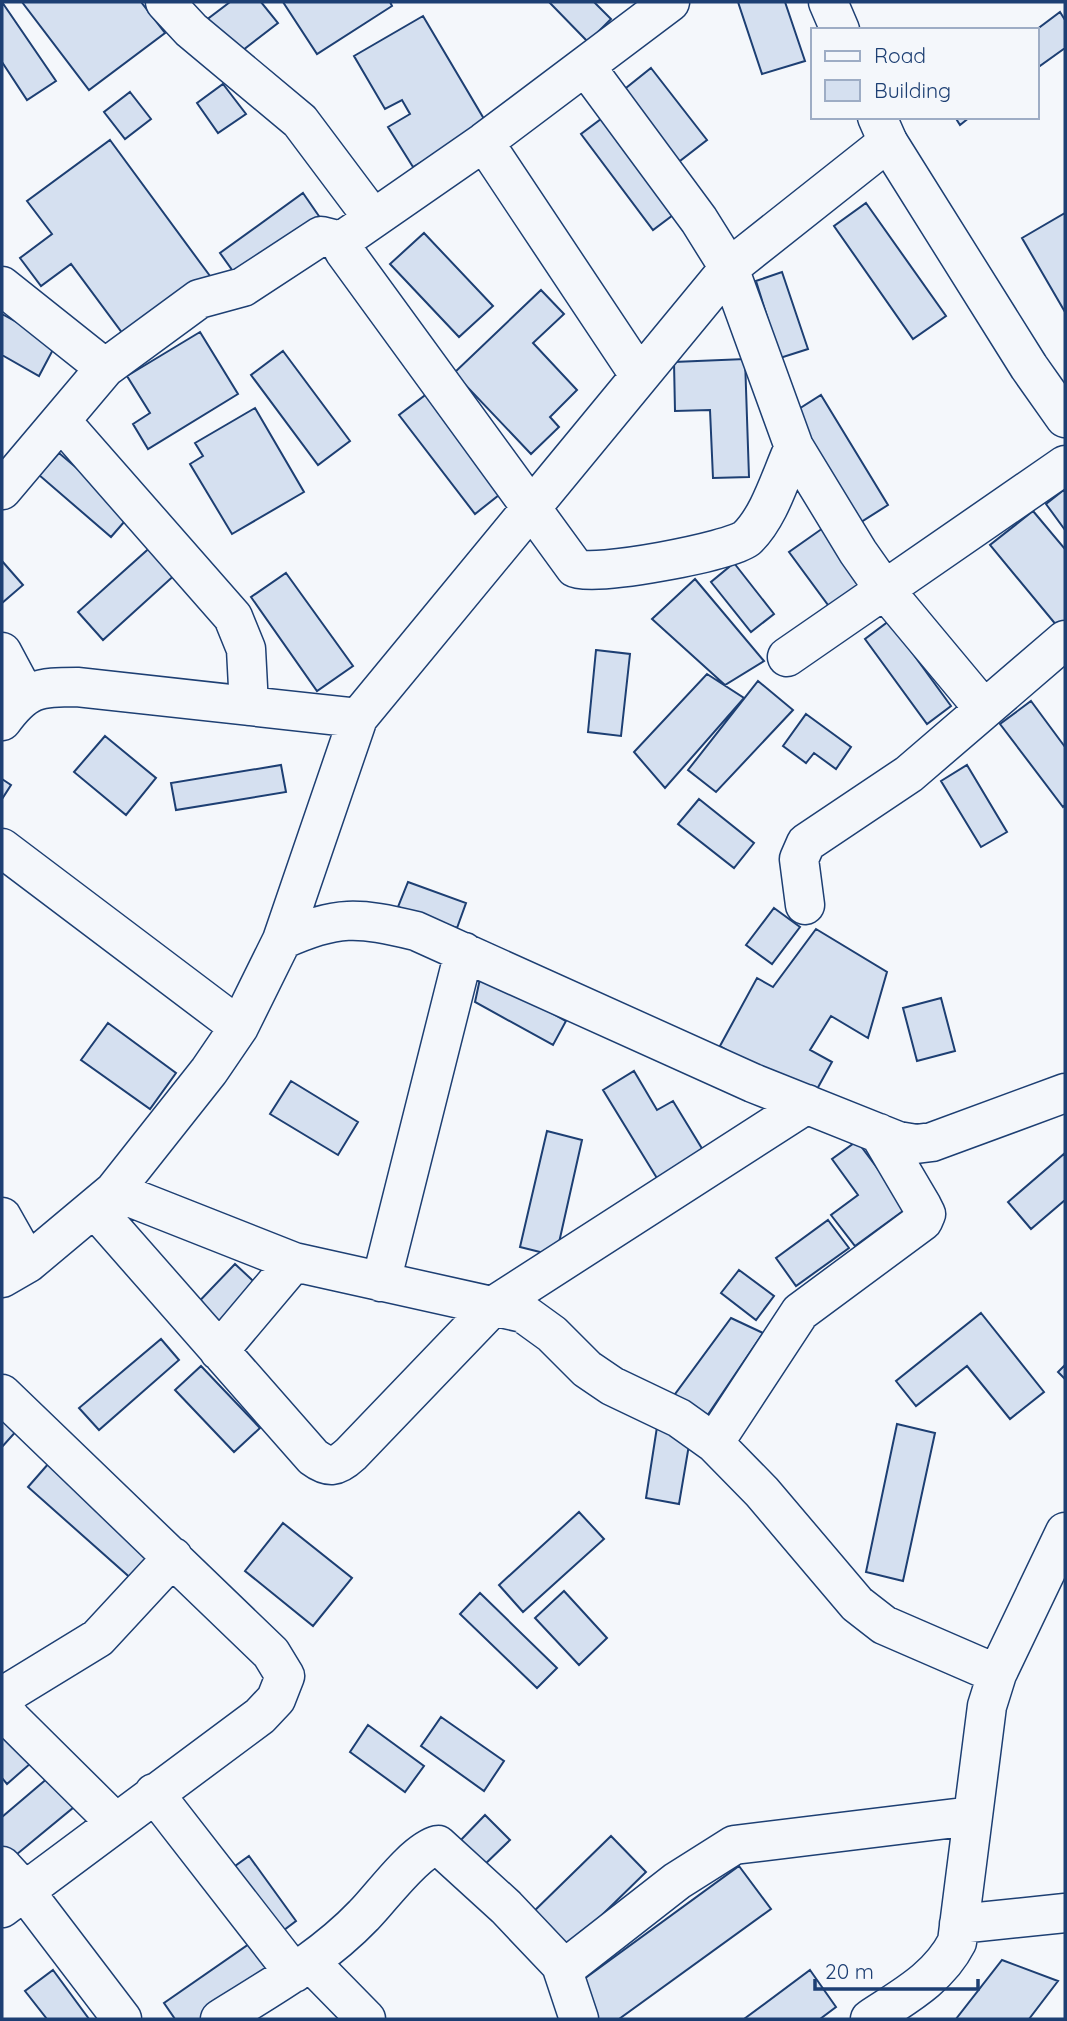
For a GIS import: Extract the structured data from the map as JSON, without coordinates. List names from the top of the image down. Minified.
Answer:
{"legend":["Road","Building"],"scale_bar":"20 m"}
